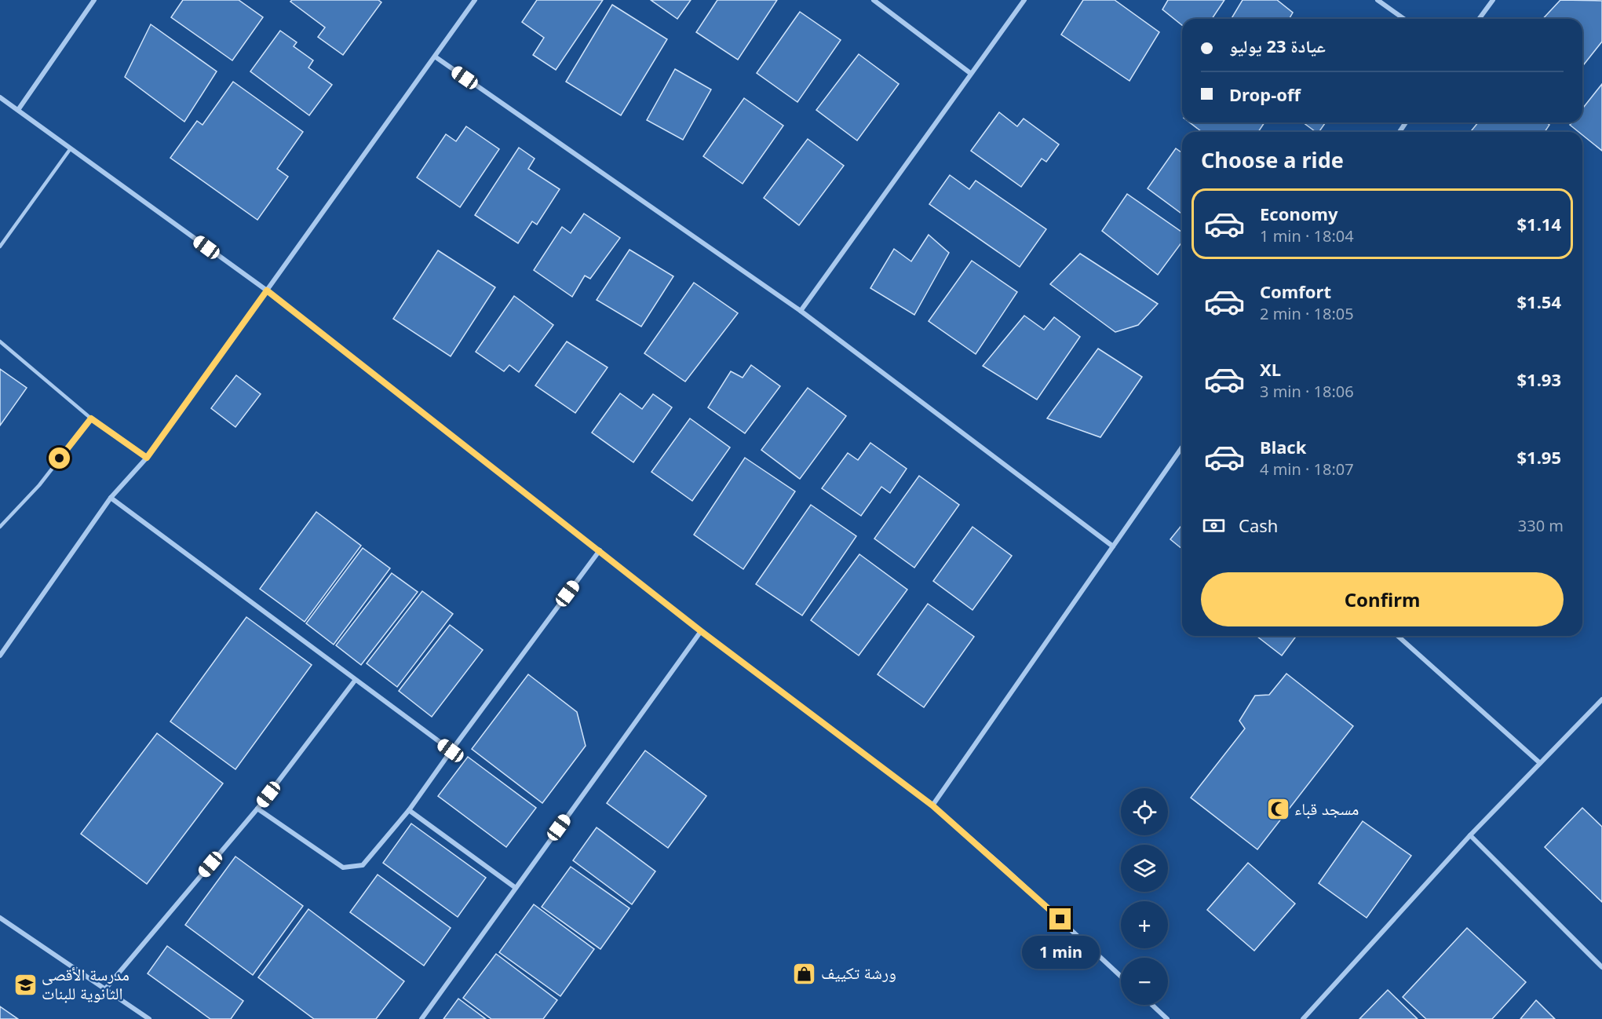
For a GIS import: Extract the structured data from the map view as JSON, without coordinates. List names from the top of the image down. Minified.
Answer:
{"places":{"mosque":["مسجد قباء"],"shop":["ورشة تكييف"],"school or university":["مدرسة الأقصى الثانوية للبنات"]},"page":{"banner":["عيادة 23 يوليو","Drop-off"],"heading":"Choose a ride","list":[{"name":"Economy","note":"1 min · 18:04","value":"$1.14"},{"name":"Comfort","note":"2 min · 18:05","value":"$1.54"},{"name":"XL","note":"3 min · 18:06","value":"$1.93"},{"name":"Black","note":"4 min · 18:07","value":"$1.95"}],"pay":["Cash","330 m"],"buttons":"Confirm","map_buttons":["+","−"],"bubble":"1 min"}}
